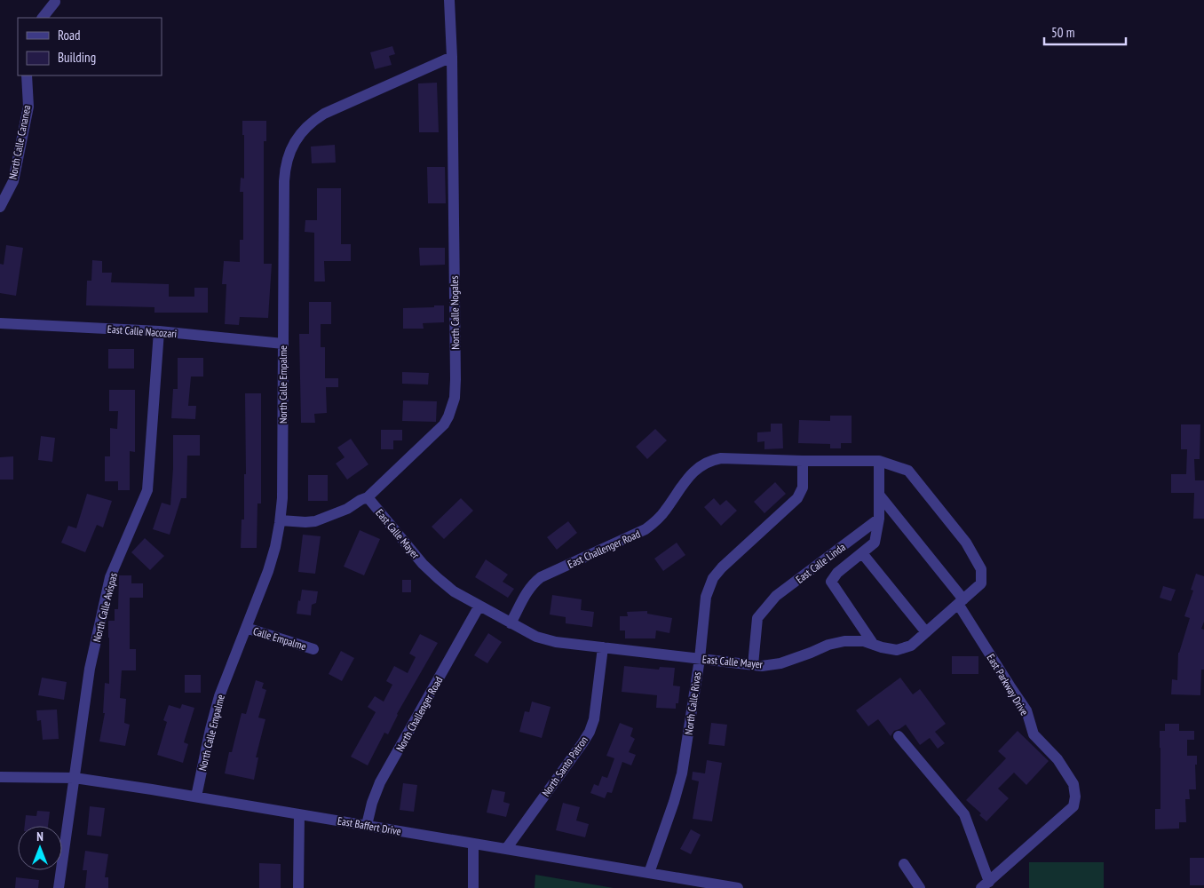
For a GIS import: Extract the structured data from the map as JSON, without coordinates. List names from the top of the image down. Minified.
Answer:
{"streets":{"street":["North Calle Cananea","North Calle Nogales","East Calle Nacozari","North Calle Empalme","East Calle Mayer","East Challenger Road","East Calle Linda","North Calle Avispas","Calle Empalme","East Parkway Drive","North Calle Rivas","North Challenger Road","North Santo Patron","East Baffert Drive"]},"crossings":[["North Calle Nogales","North Calle Empalme"],["North Calle Nogales","East Calle Mayer"],["East Calle Nacozari","North Calle Empalme"],["East Calle Nacozari","North Calle Avispas"],["North Calle Empalme","Calle Empalme"],["North Calle Empalme","East Baffert Drive"],["East Calle Mayer","East Challenger Road"],["East Calle Mayer","East Calle Linda"],["East Calle Mayer","East Parkway Drive"],["East Calle Mayer","North Calle Rivas"],["East Calle Mayer","North Challenger Road"],["East Calle Mayer","North Santo Patron"],["East Challenger Road","North Calle Rivas"],["North Calle Avispas","East Baffert Drive"],["North Calle Rivas","East Baffert Drive"],["North Challenger Road","East Baffert Drive"],["North Santo Patron","East Baffert Drive"]],"legend":["Road","Building"],"scale_bar":"50 m","north":"top"}
